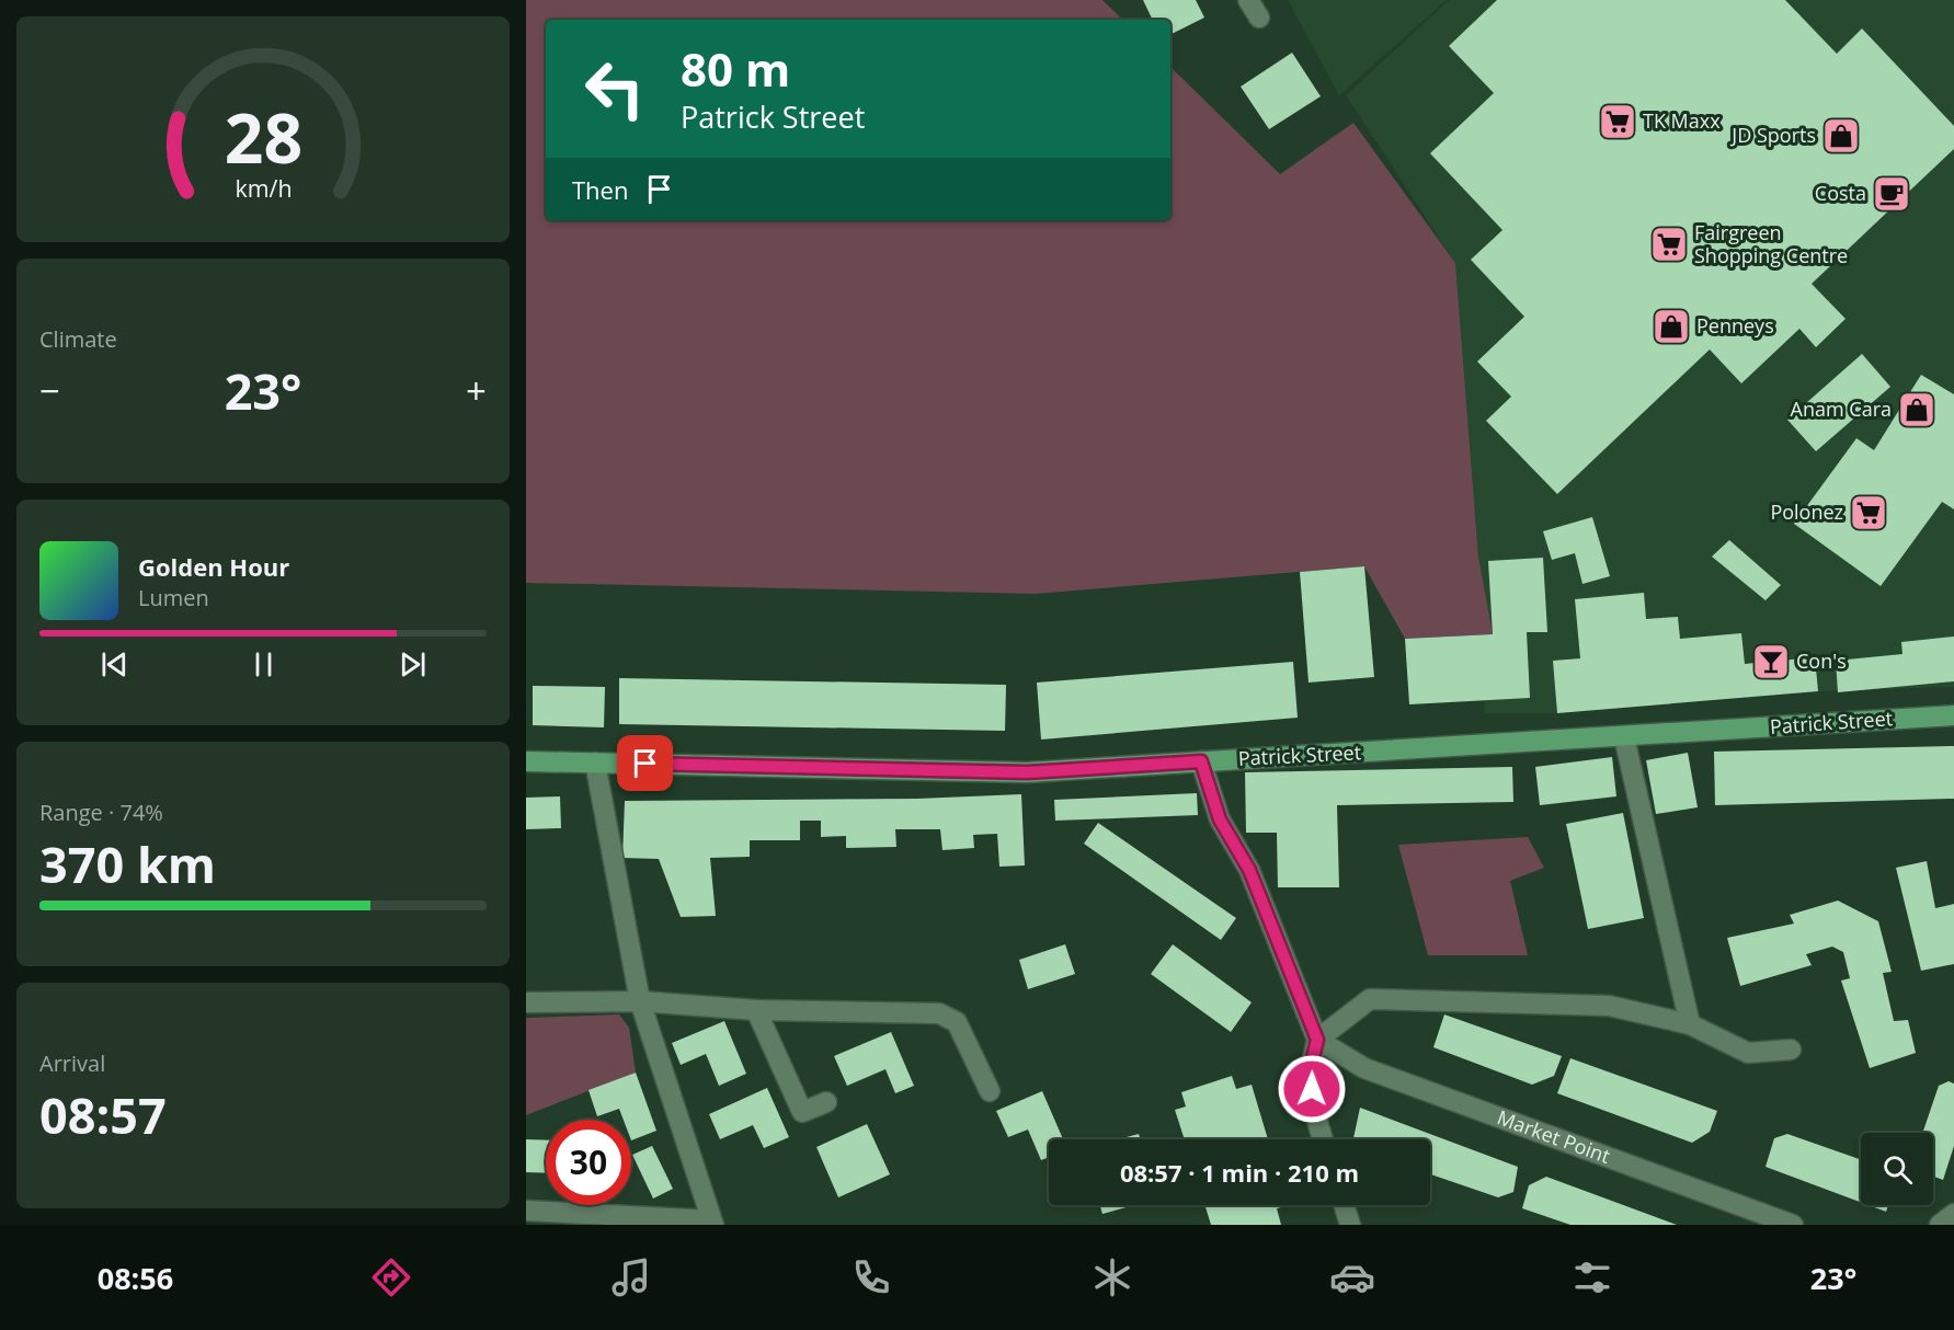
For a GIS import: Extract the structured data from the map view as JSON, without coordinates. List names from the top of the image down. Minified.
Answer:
{"streets":{"main road":["Patrick Street"],"street":["Market Point"]},"places":{"supermarket":["TK Maxx","Fairgreen Shopping Centre","Polonez"],"shop":["JD Sports","Penneys","Anam Cara"],"cafe":["Costa"],"bar":["Con's"]},"page":{"turn":["80 m","Patrick Street"],"then":"Then","tile":["Climate",["Range · 74%","370 km"],["Arrival","08:57"]],"heat":["−","23°","+"],"song":["Golden Hour","Lumen"],"limit":"30","trip":"08:57 · 1 min · 210 m","tabs":["08:56","23°"],"gauge":["28","km/h"]}}
